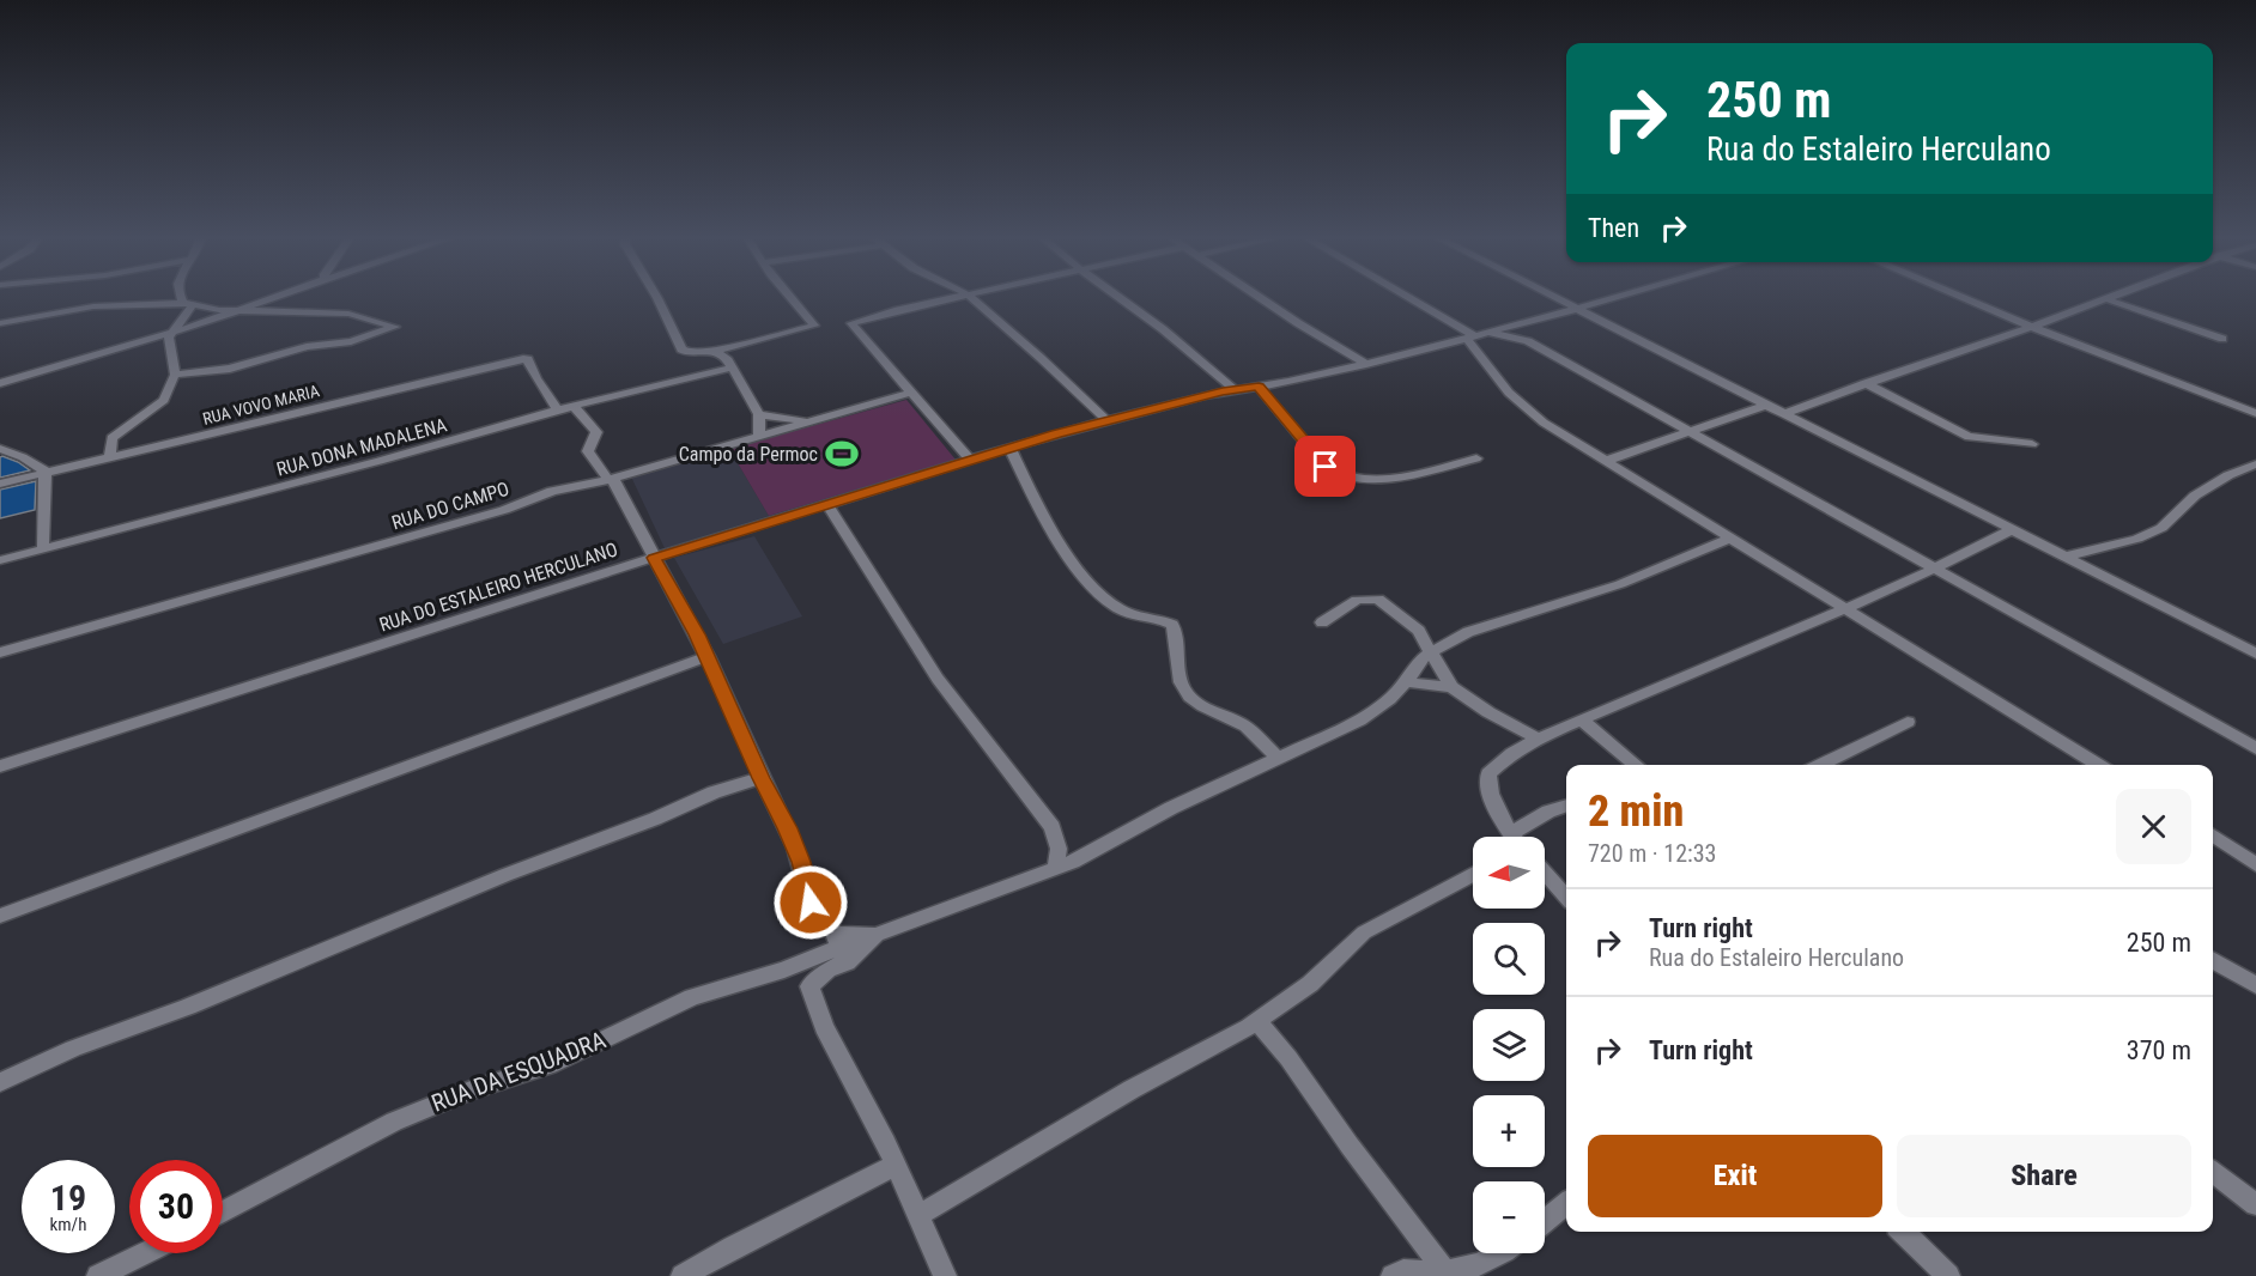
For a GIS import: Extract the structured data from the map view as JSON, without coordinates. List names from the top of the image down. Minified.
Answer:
{"streets":{"street":["RUA VOVO MARIA","RUA DONA MADALENA","RUA DO CAMPO","RUA DO ESTALEIRO HERCULANO","RUA DA ESQUADRA"]},"crossings":[["RUA VOVO MARIA","RUA DONA MADALENA"]],"places":{"sports":["Campo da Permoc"]},"north":"left","page":{"turn":["250 m","Rua do Estaleiro Herculano"],"then":"Then","heading":["2 min","720 m · 12:33"],"map_buttons":["+","−"],"list":[{"name":"Turn right","note":"Rua do Estaleiro Herculano","value":"250 m"},{"name":"Turn right","value":"370 m"}],"buttons":["Exit","Share"],"speed":"19 km/h","limit":"30"}}
